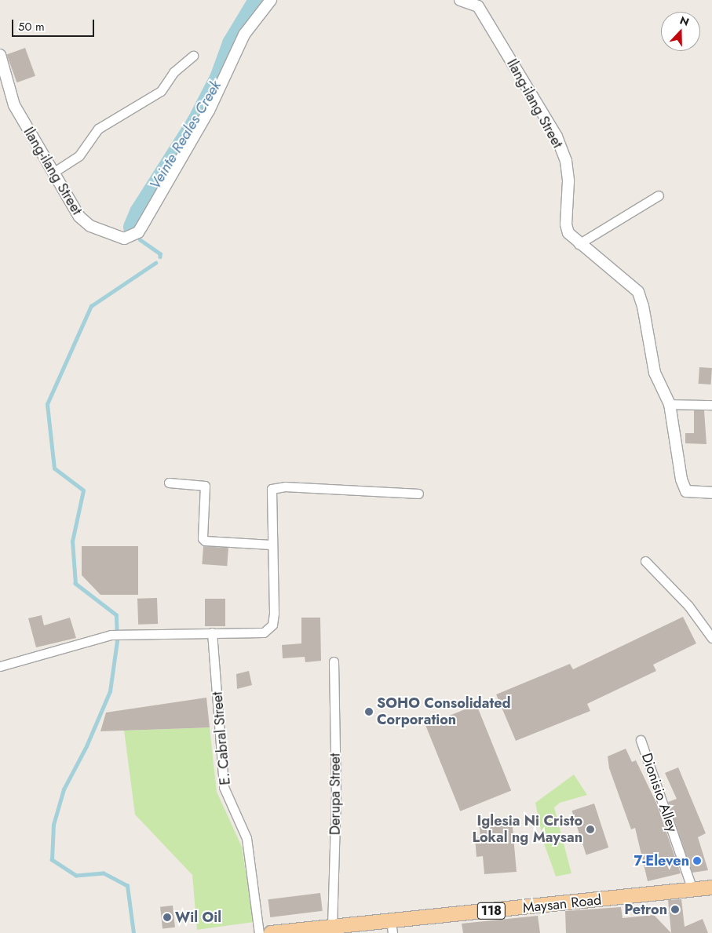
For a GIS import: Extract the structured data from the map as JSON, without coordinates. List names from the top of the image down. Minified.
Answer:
{"streets":{"main road":["Maysan Road","118"],"street":["Ilang-ilang Street","E. Cabral Street","Dionisio Alley","Derupa Street"]},"crossings":[["Dionisio Alley","Maysan Road"],["Derupa Street","Maysan Road"]],"water":["Veinte Reales Creek"],"places":["SOHO Consolidated Corporation","Iglesia Ni Cristo Lokal ng Maysan","7-Eleven","Petron","Wil Oil"],"scale_bar":"50 m","north":"top"}
